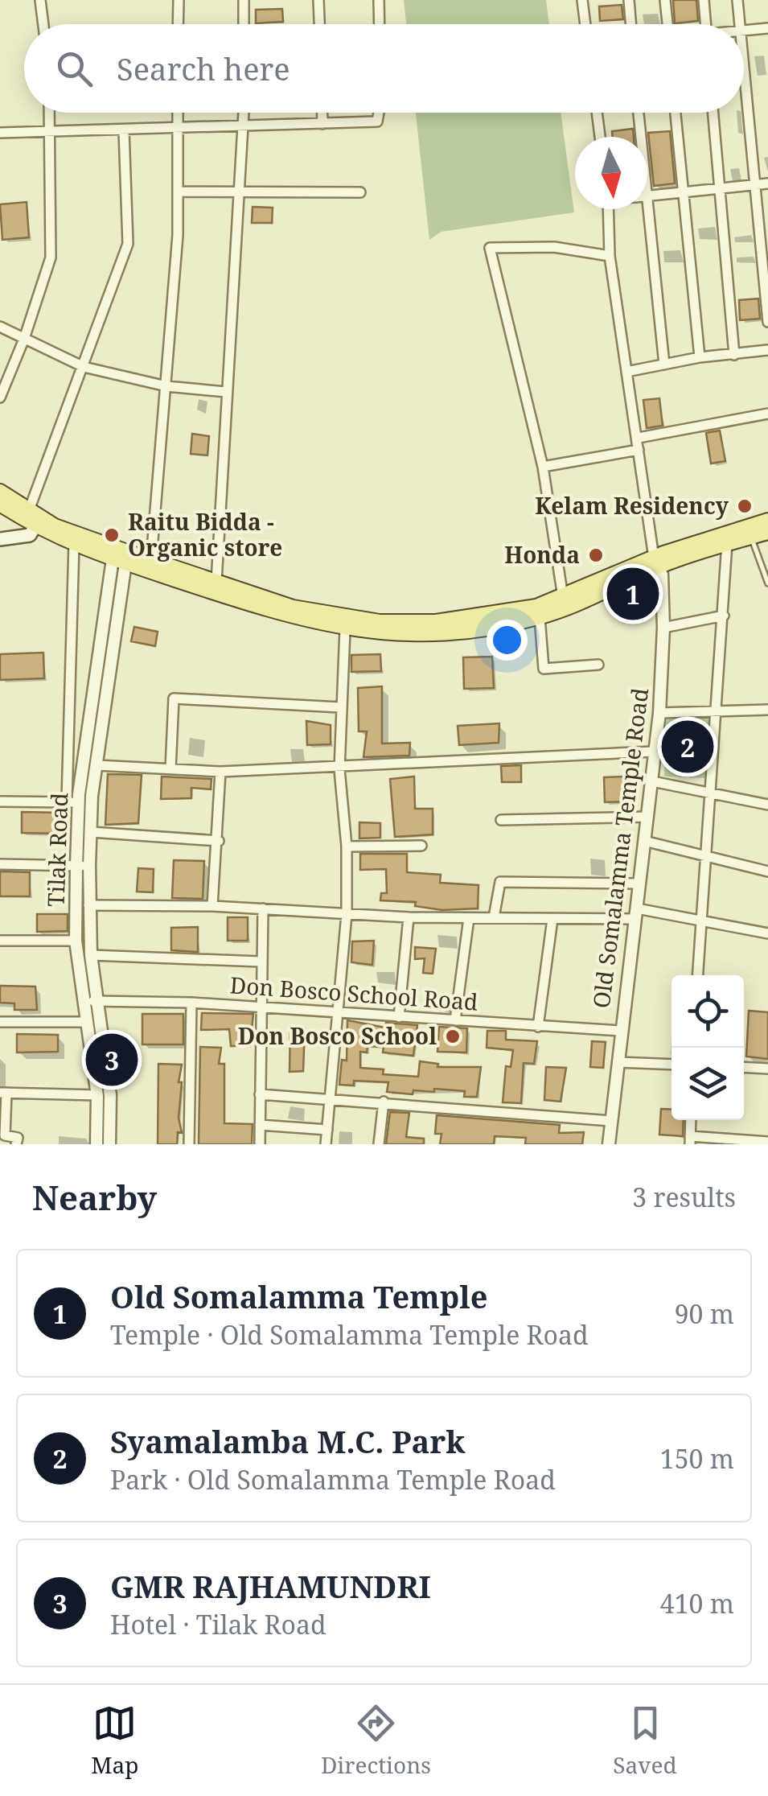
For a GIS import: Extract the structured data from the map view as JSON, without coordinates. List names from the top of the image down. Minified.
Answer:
{"streets":{"street":["Old Somalamma Temple Road","Tilak Road","Don Bosco School Road"]},"crossings":[["Old Somalamma Temple Road","Don Bosco School Road"],["Tilak Road","Don Bosco School Road"]],"places":["Kelam Residency","Raitu Bidda - Organic store","Honda","Don Bosco School"],"north":"bottom","page":{"search":"Search here","pins":["1","2","3"],"heading":["Nearby","3 results"],"list":[{"mark":"1","name":"Old Somalamma Temple","note":"Temple · Old Somalamma Temple Road","value":"90 m"},{"mark":"2","name":"Syamalamba M.C. Park","note":"Park · Old Somalamma Temple Road","value":"150 m"},{"mark":"3","name":"GMR RAJHAMUNDRI","note":"Hotel · Tilak Road","value":"410 m"}],"nav":["Map","Directions","Saved"]}}
